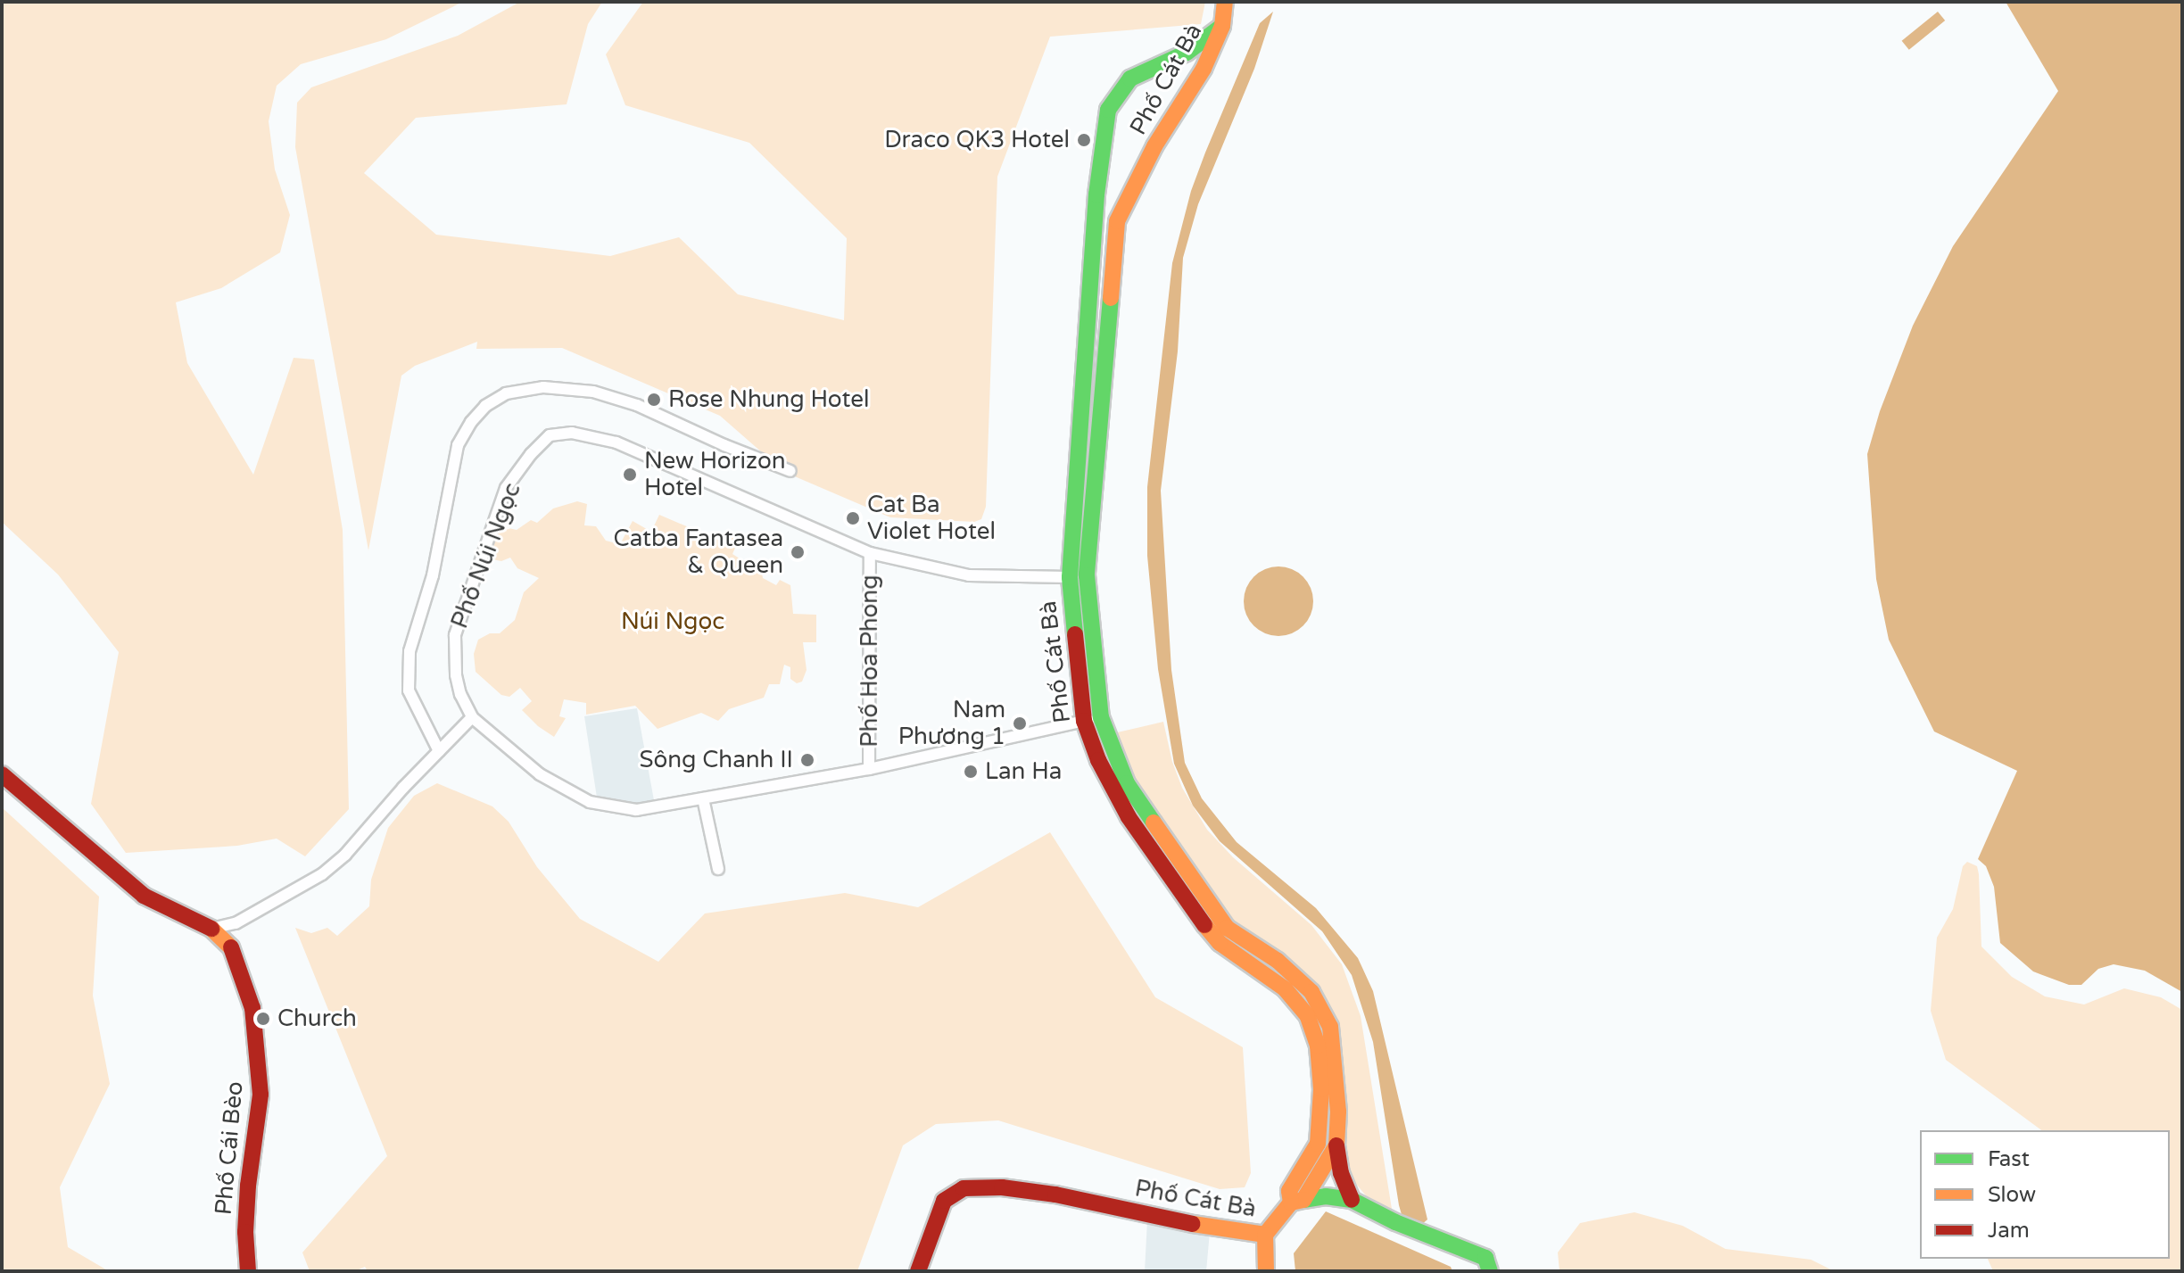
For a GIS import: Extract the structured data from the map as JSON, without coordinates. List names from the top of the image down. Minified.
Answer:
{"streets":{"main road":["Phố Cát Bà","Phố Cái Bèo"],"street":["Phố Núi Ngọc","Phố Hoa Phong"]},"crossings":[["Phố Cát Bà","Phố Núi Ngọc"],["Phố Núi Ngọc","Phố Hoa Phong"]],"parks":["Núi Ngọc"],"places":["Draco QK3 Hotel","Rose Nhung Hotel","New Horizon Hotel","Cat Ba Violet Hotel","Catba Fantasea & Queen","Nam Phương 1","Sông Chanh II","Lan Ha","Church"],"legend":["Fast","Slow","Jam"]}
